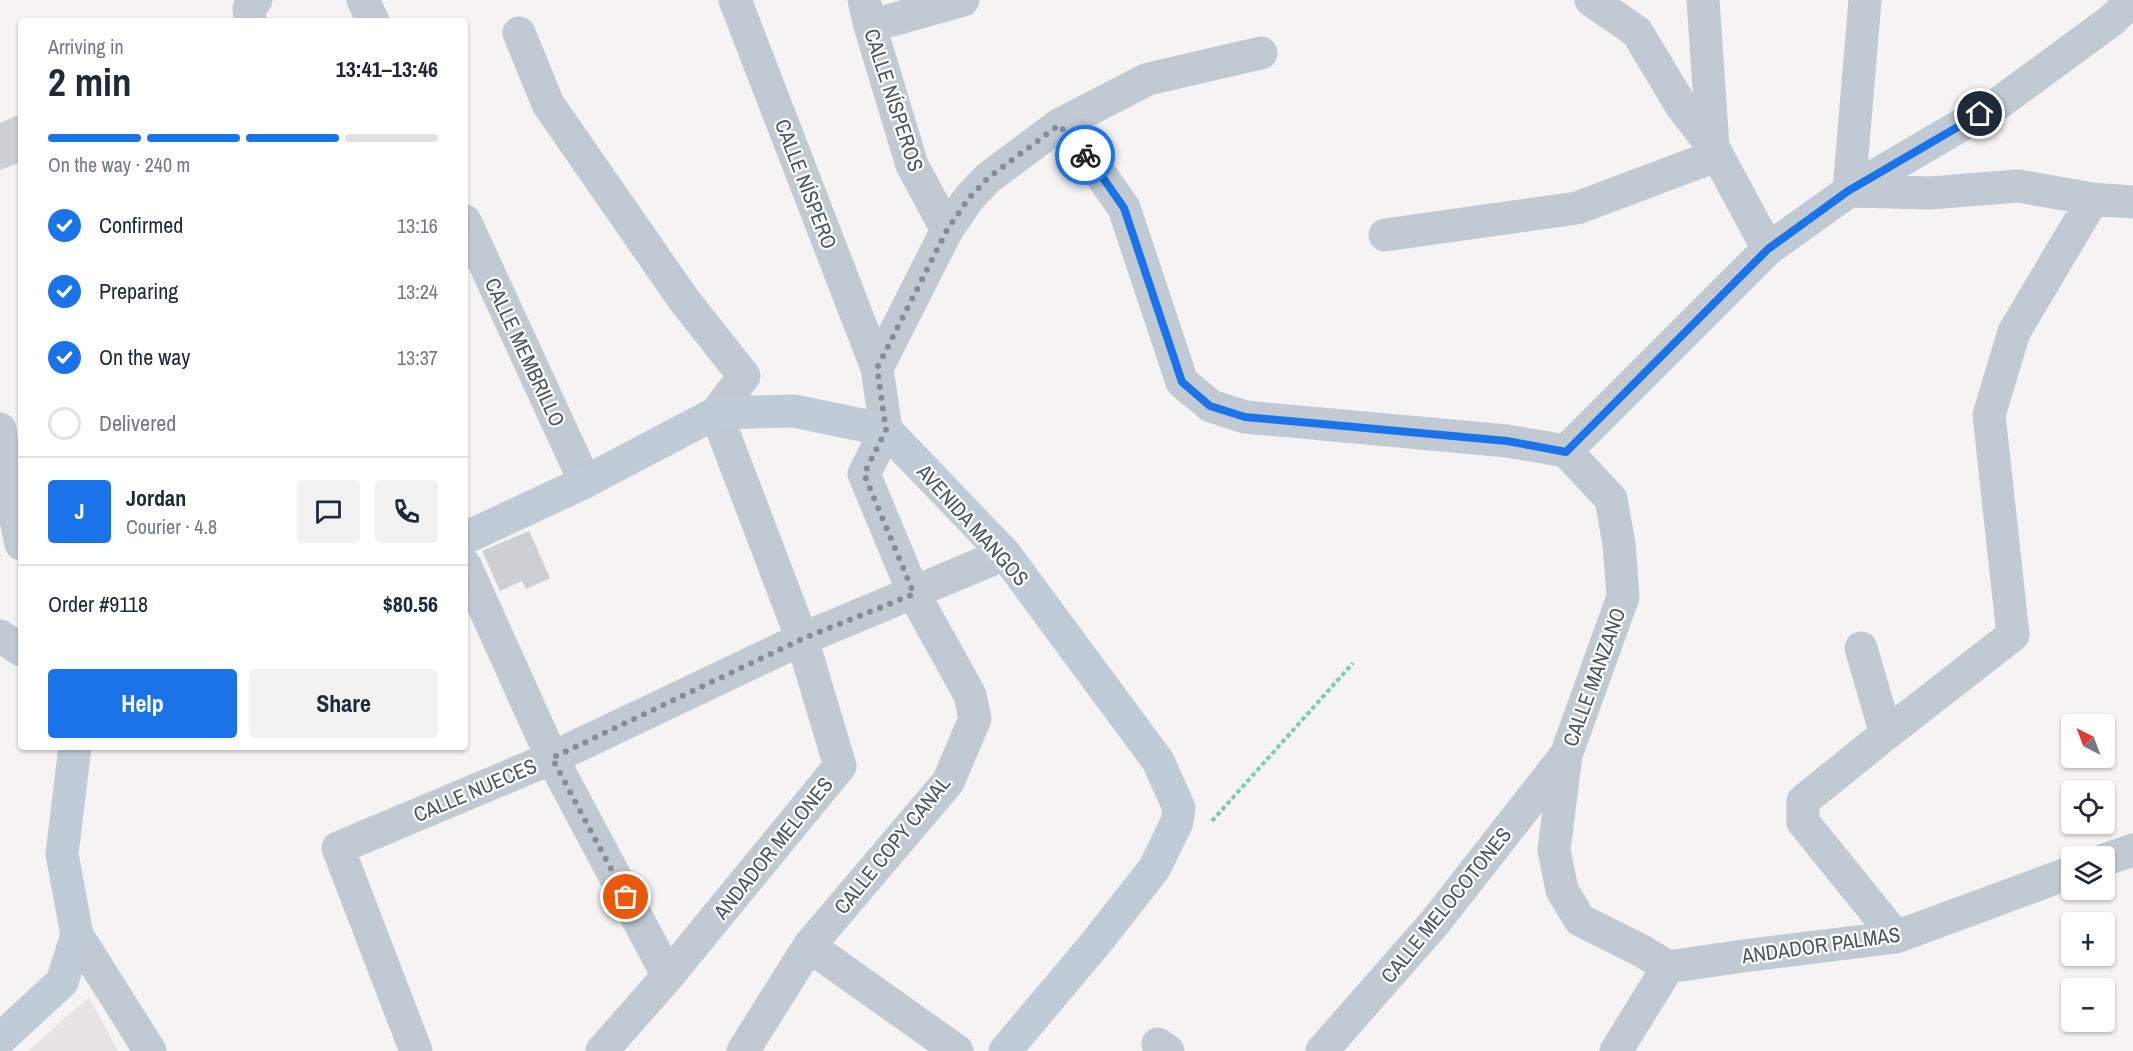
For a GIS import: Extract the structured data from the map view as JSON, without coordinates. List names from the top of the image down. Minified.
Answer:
{"streets":{"main road":["AVENIDA MANGOS"],"street":["CALLE NÍSPEROS","CALLE NÍSPERO","CALLE MEMBRILLO","CALLE MANZANO","CALLE NUECES","CALLE COPY CANAL","ANDADOR MELONES","CALLE MELOCOTONES","ANDADOR PALMAS"]},"crossings":[["CALLE NÍSPERO","AVENIDA MANGOS"],["CALLE NÍSPERO","CALLE COPY CANAL"],["AVENIDA MANGOS","CALLE NUECES"],["AVENIDA MANGOS","CALLE COPY CANAL"],["CALLE MANZANO","CALLE MELOCOTONES"],["CALLE MANZANO","ANDADOR PALMAS"],["CALLE NUECES","CALLE COPY CANAL"],["CALLE NUECES","ANDADOR MELONES"]],"north":"top left","page":{"heading":["2 min","Arriving in","13:41–13:46"],"panel":["Jordan","Courier · 4.8","Order #9118","$80.56"],"bar":"On the way · 240 m","list":[["Confirmed","13:16"],["Preparing","13:24"],["On the way","13:37"],"Delivered"],"round":"J","buttons":["Help","Share"],"map_buttons":["+","−"]}}
